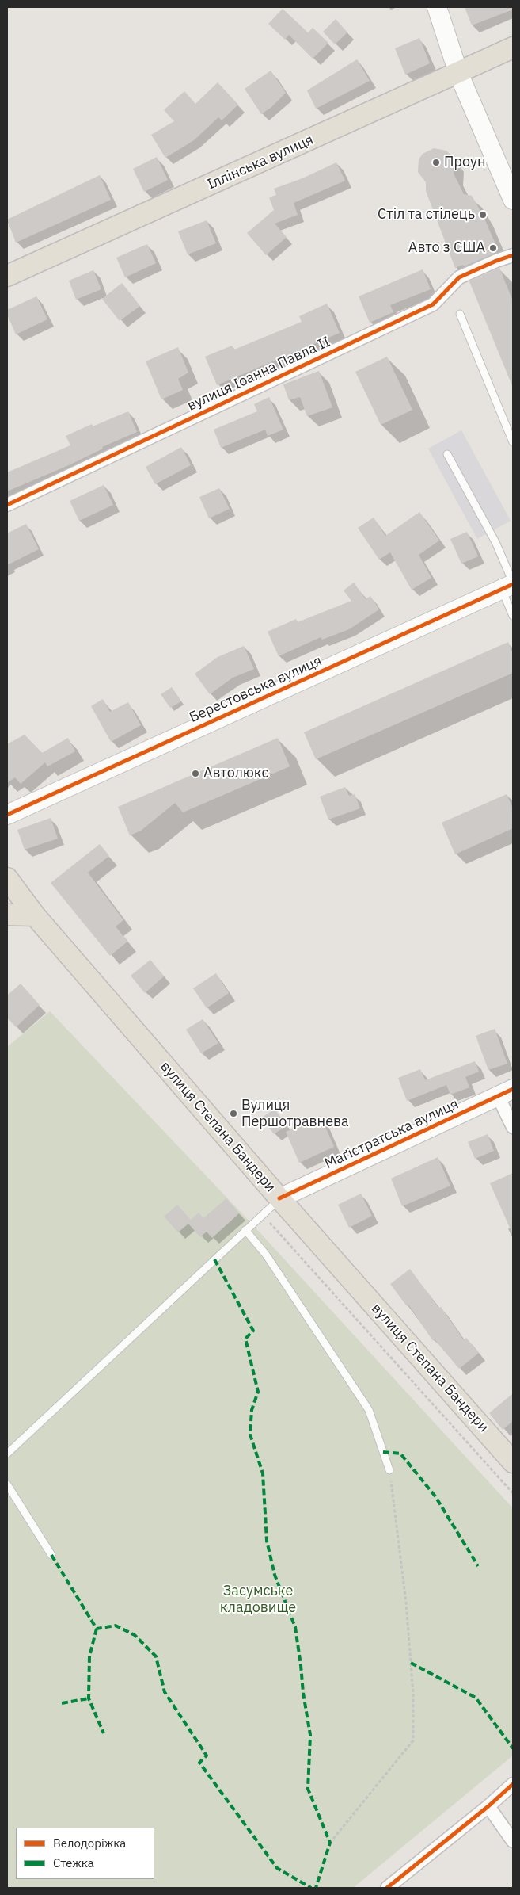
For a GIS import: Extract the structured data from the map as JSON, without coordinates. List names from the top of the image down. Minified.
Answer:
{"streets":{"main road":["Іллінська вулиця","вулиця Степана Бандери"],"street":["вулиця Іоанна Павла II","Берестовська вулиця","Маґістратська вулиця"]},"crossings":[["вулиця Степана Бандери","Маґістратська вулиця"]],"parks":["Засумське кладовище"],"places":["Проун","Стіл та стілець","Авто з США","Автолюкс","Вулиця Першотравнева"],"legend":["Велодоріжка","Стежка"]}
